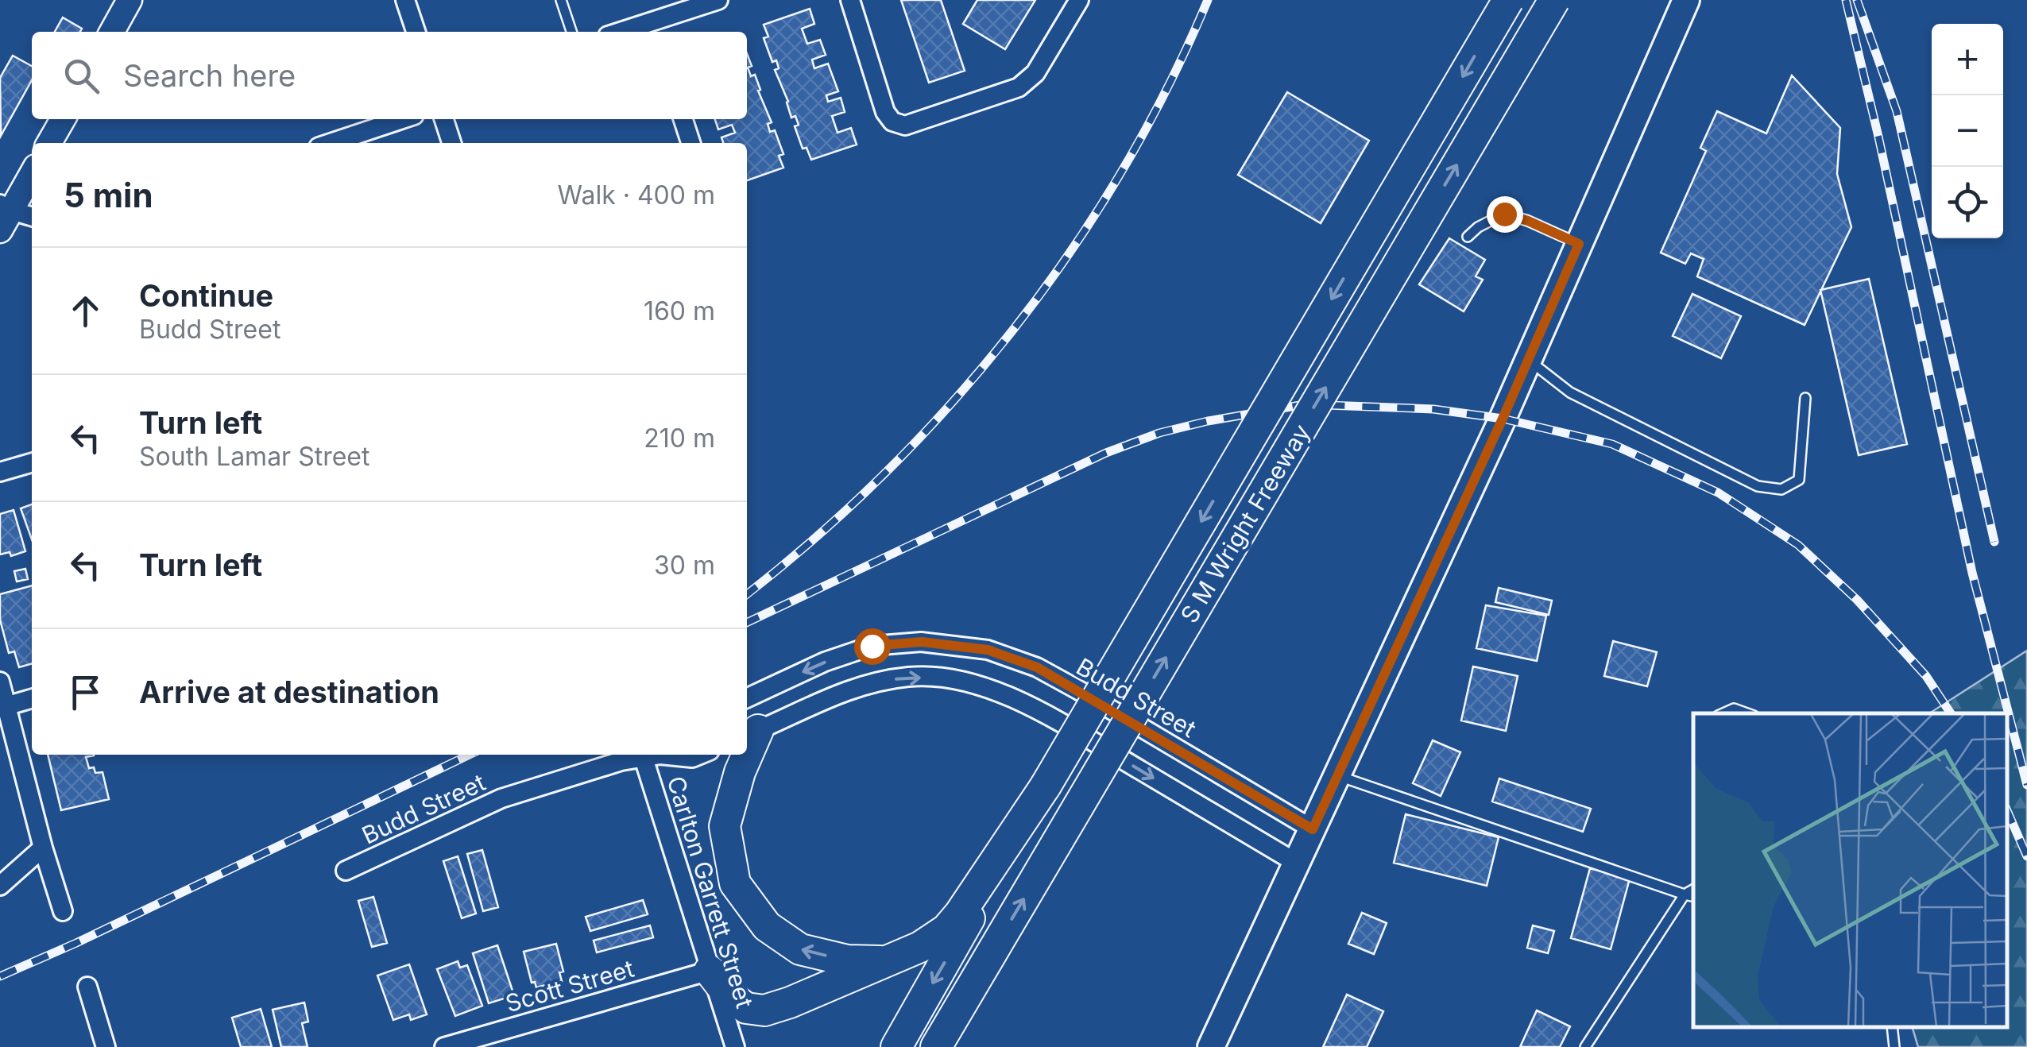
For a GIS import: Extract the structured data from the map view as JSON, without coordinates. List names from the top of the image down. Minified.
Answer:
{"streets":{"main road":["S M Wright Freeway"],"street":["Budd Street","Carlton Garrett Street","Scott Street"]},"crossings":[["Carlton Garrett Street","Scott Street"]],"page":{"map_buttons":["+","−"],"search":"Search here","heading":["5 min","Walk · 400 m"],"list":[["Continue","Budd Street","160 m"],["Turn left","South Lamar Street","210 m"],["Turn left","30 m"],"Arrive at destination"]}}
